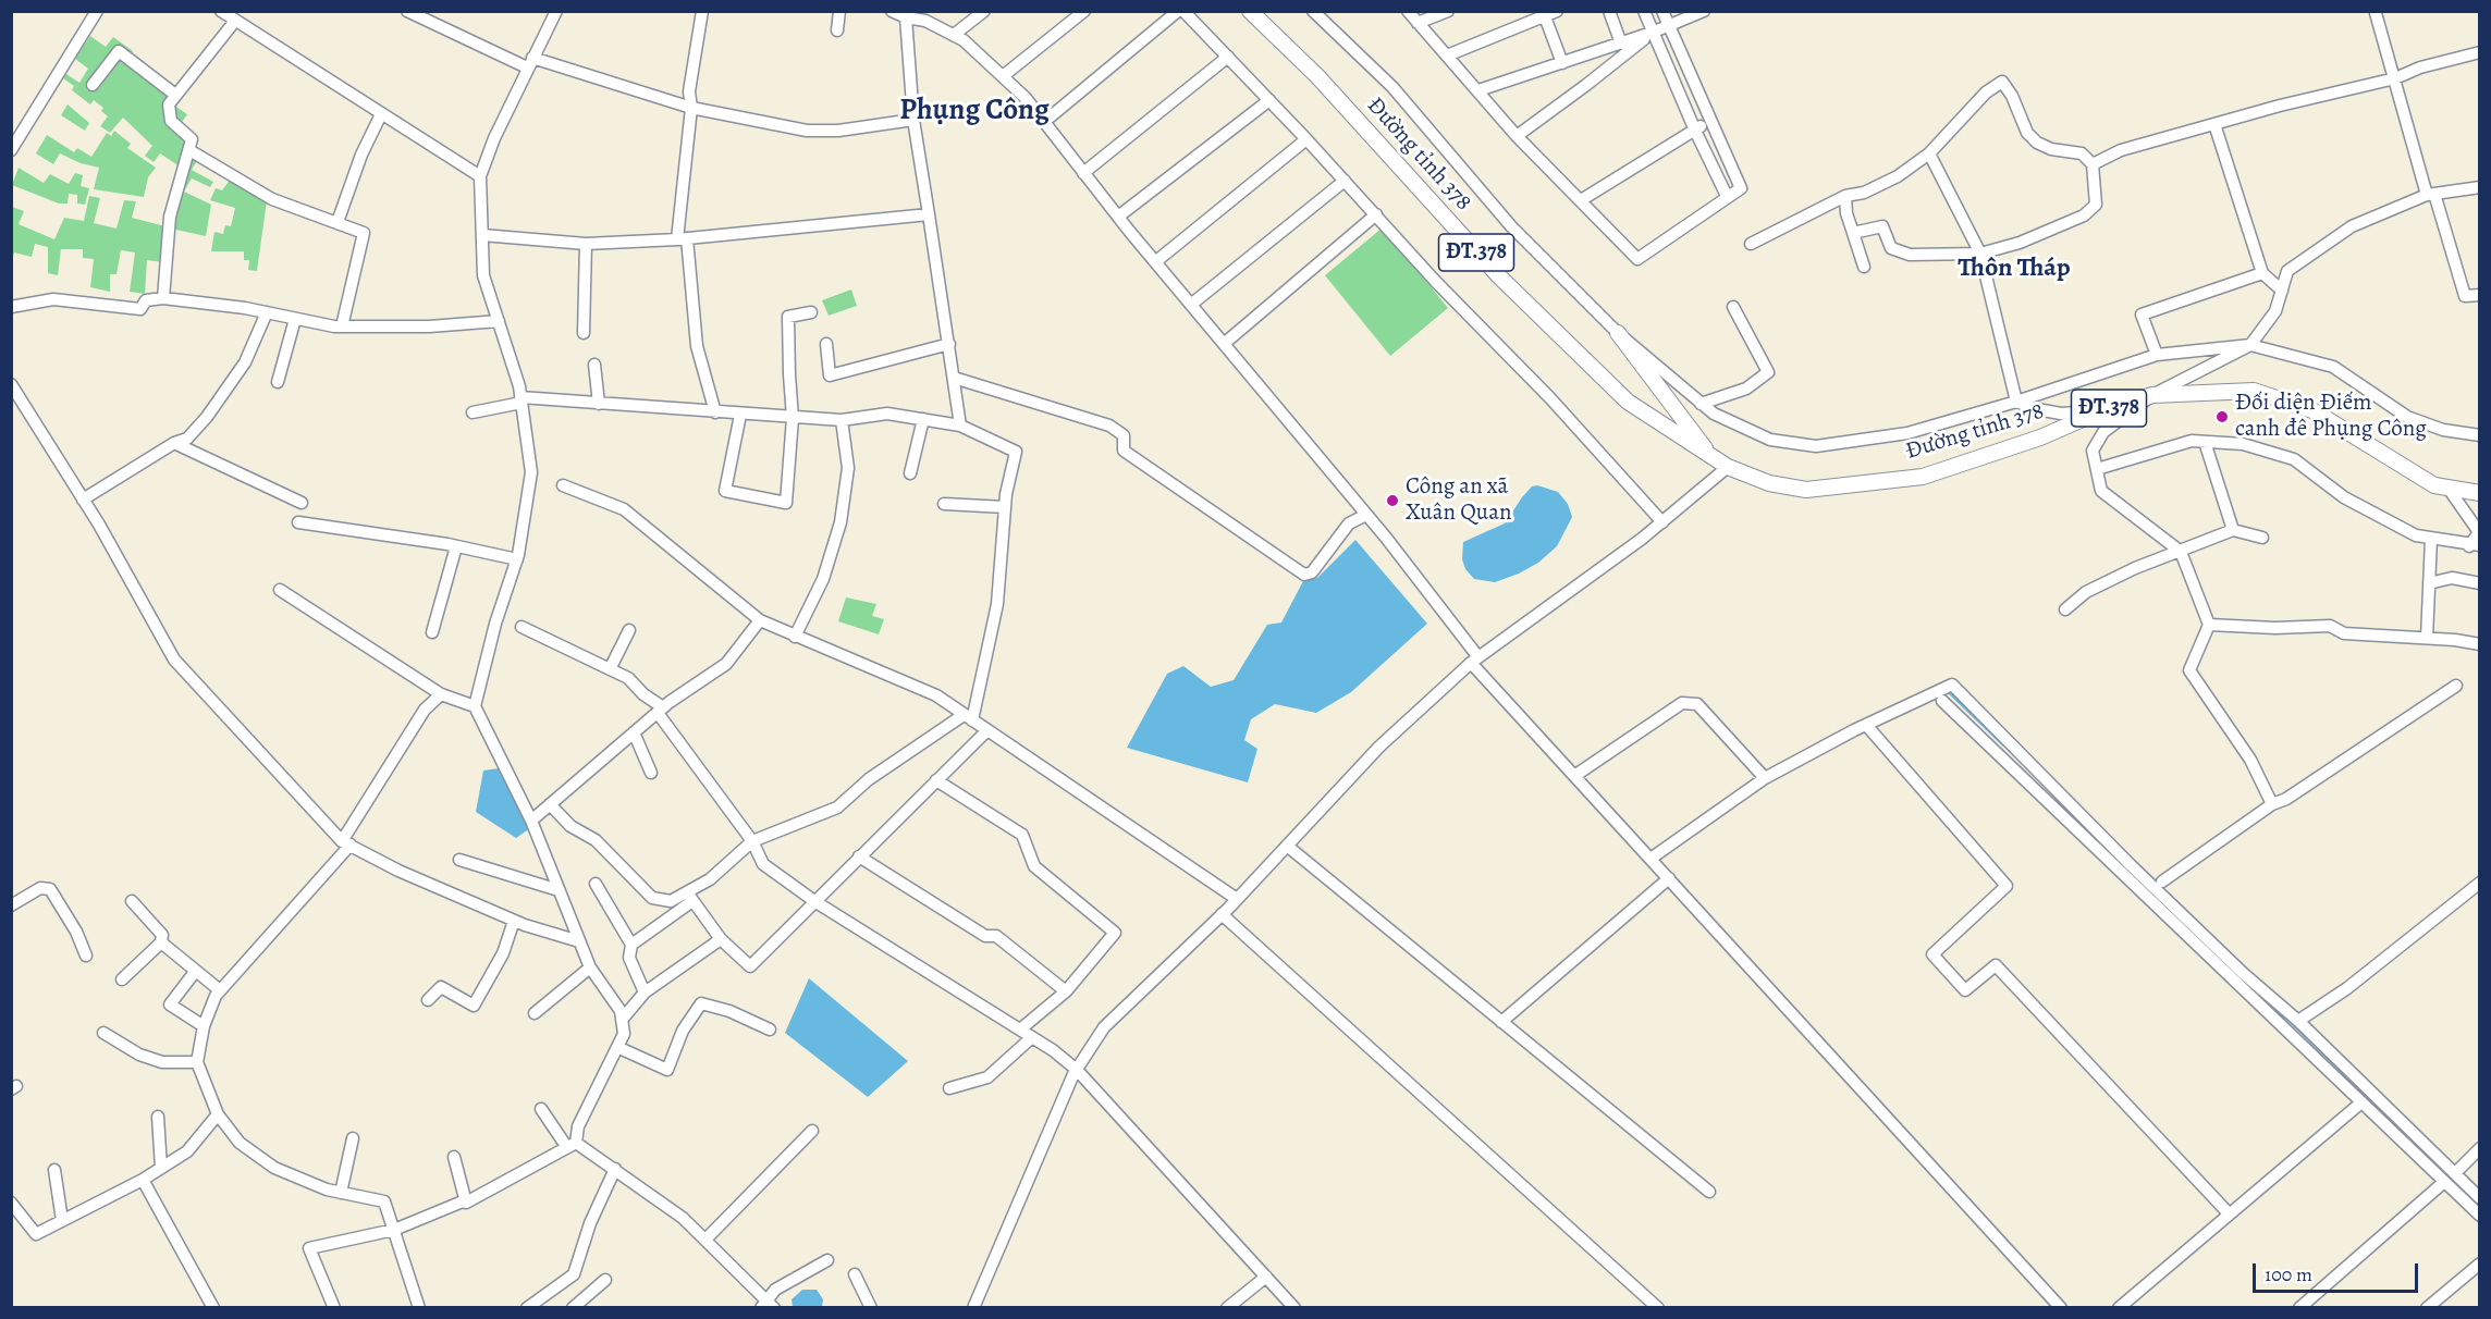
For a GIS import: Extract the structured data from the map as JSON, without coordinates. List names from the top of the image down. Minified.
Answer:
{"streets":{"main road":["Đường tỉnh 378","ĐT.378"]},"districts":["Phụng Công","Thôn Tháp"],"places":["Đối diện Điếm canh đê Phụng Công","Công an xã Xuân Quan"],"scale_bar":"100 m"}
